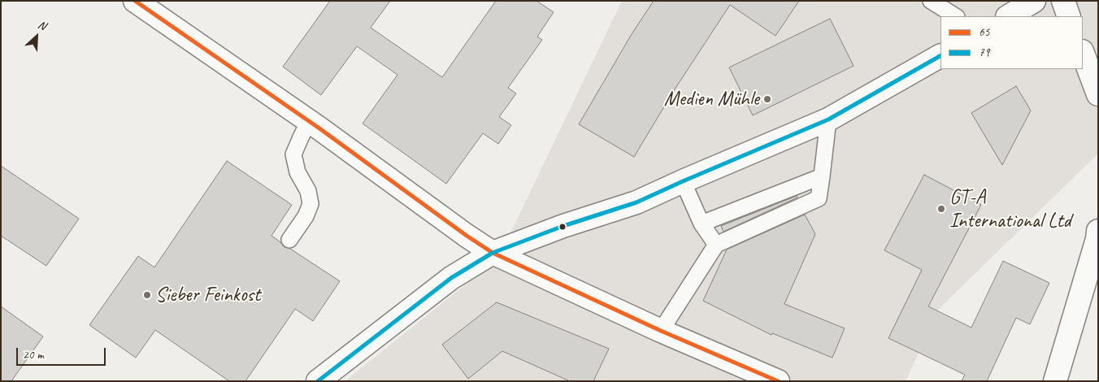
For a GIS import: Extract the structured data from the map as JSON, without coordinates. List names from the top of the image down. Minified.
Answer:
{"places":["Medien Mühle","GT-A International Ltd","Sieber Feinkost"],"lines":["transit line 65","transit line 79"],"legend":["65","79"],"scale_bar":"20 m","north":"top right"}
